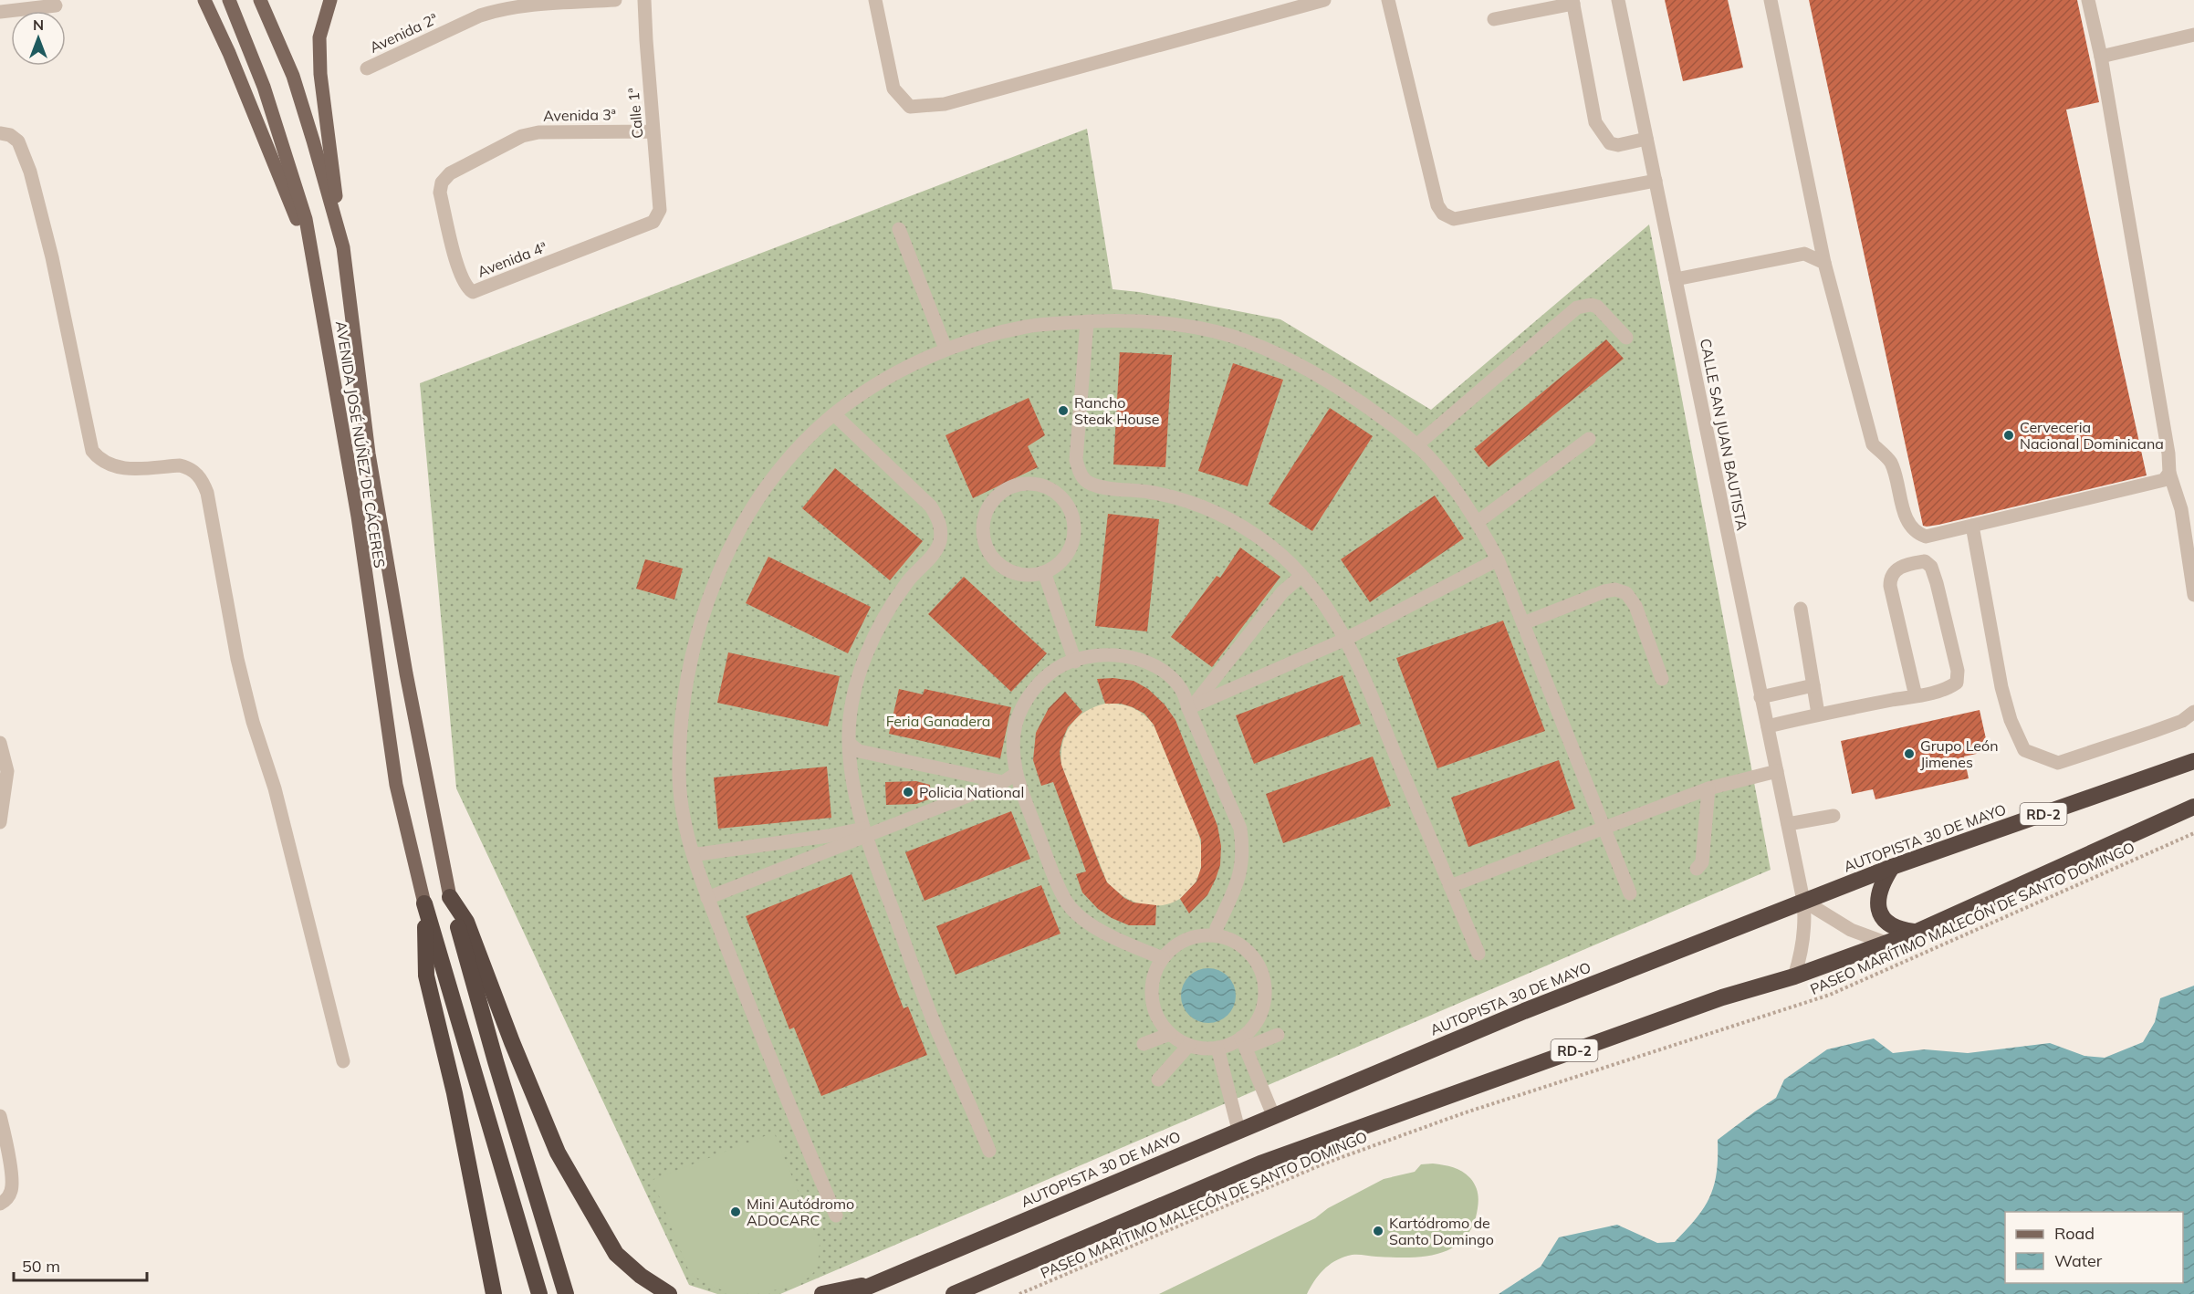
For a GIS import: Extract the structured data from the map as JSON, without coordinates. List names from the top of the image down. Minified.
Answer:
{"streets":{"highway":["RD-2","AUTOPISTA 30 DE MAYO"],"main road":["AVENIDA JOSÉ NÚÑEZ DE CÁCERES"],"street":["Avenida 2ª","Calle 1ª","Avenida 3ª","Avenida 4ª","CALLE SAN JUAN BAUTISTA"],"path":["PASEO MARÍTIMO MALECÓN DE SANTO DOMINGO"]},"crossings":[["Calle 1ª","Avenida 3ª"],["Calle 1ª","Avenida 4ª"],["Avenida 3ª","Avenida 4ª"],["CALLE SAN JUAN BAUTISTA","RD-2"],["CALLE SAN JUAN BAUTISTA","AUTOPISTA 30 DE MAYO"]],"parks":["Feria Ganadera"],"places":["Rancho Steak House","Cerveceria Nacional Dominicana","Grupo León Jimenes","Policia National","Mini Autódromo ADOCARC","Kartódromo de Santo Domingo"],"legend":["Road","Water"],"scale_bar":"50 m","north":"top"}
